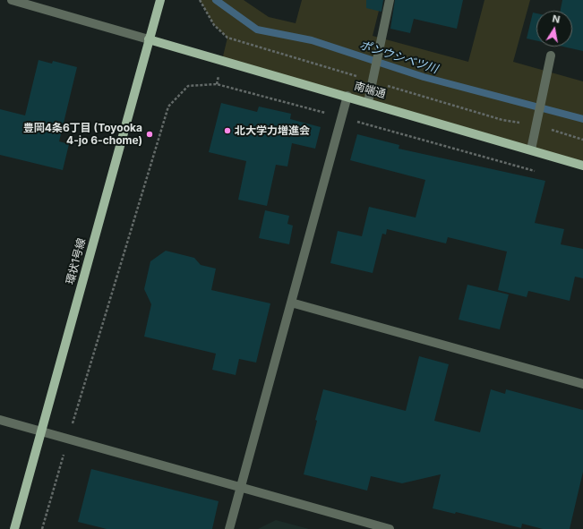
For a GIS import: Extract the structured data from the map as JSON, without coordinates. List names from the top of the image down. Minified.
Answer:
{"streets":{"main road":["南端通","環状1号線"]},"crossings":[["南端通","環状1号線"]],"water":["ポンウシベツ川"],"places":["北大学力増進会","豊岡4条6丁目 (Toyooka 4-jo 6-chome)"],"north":"top"}
